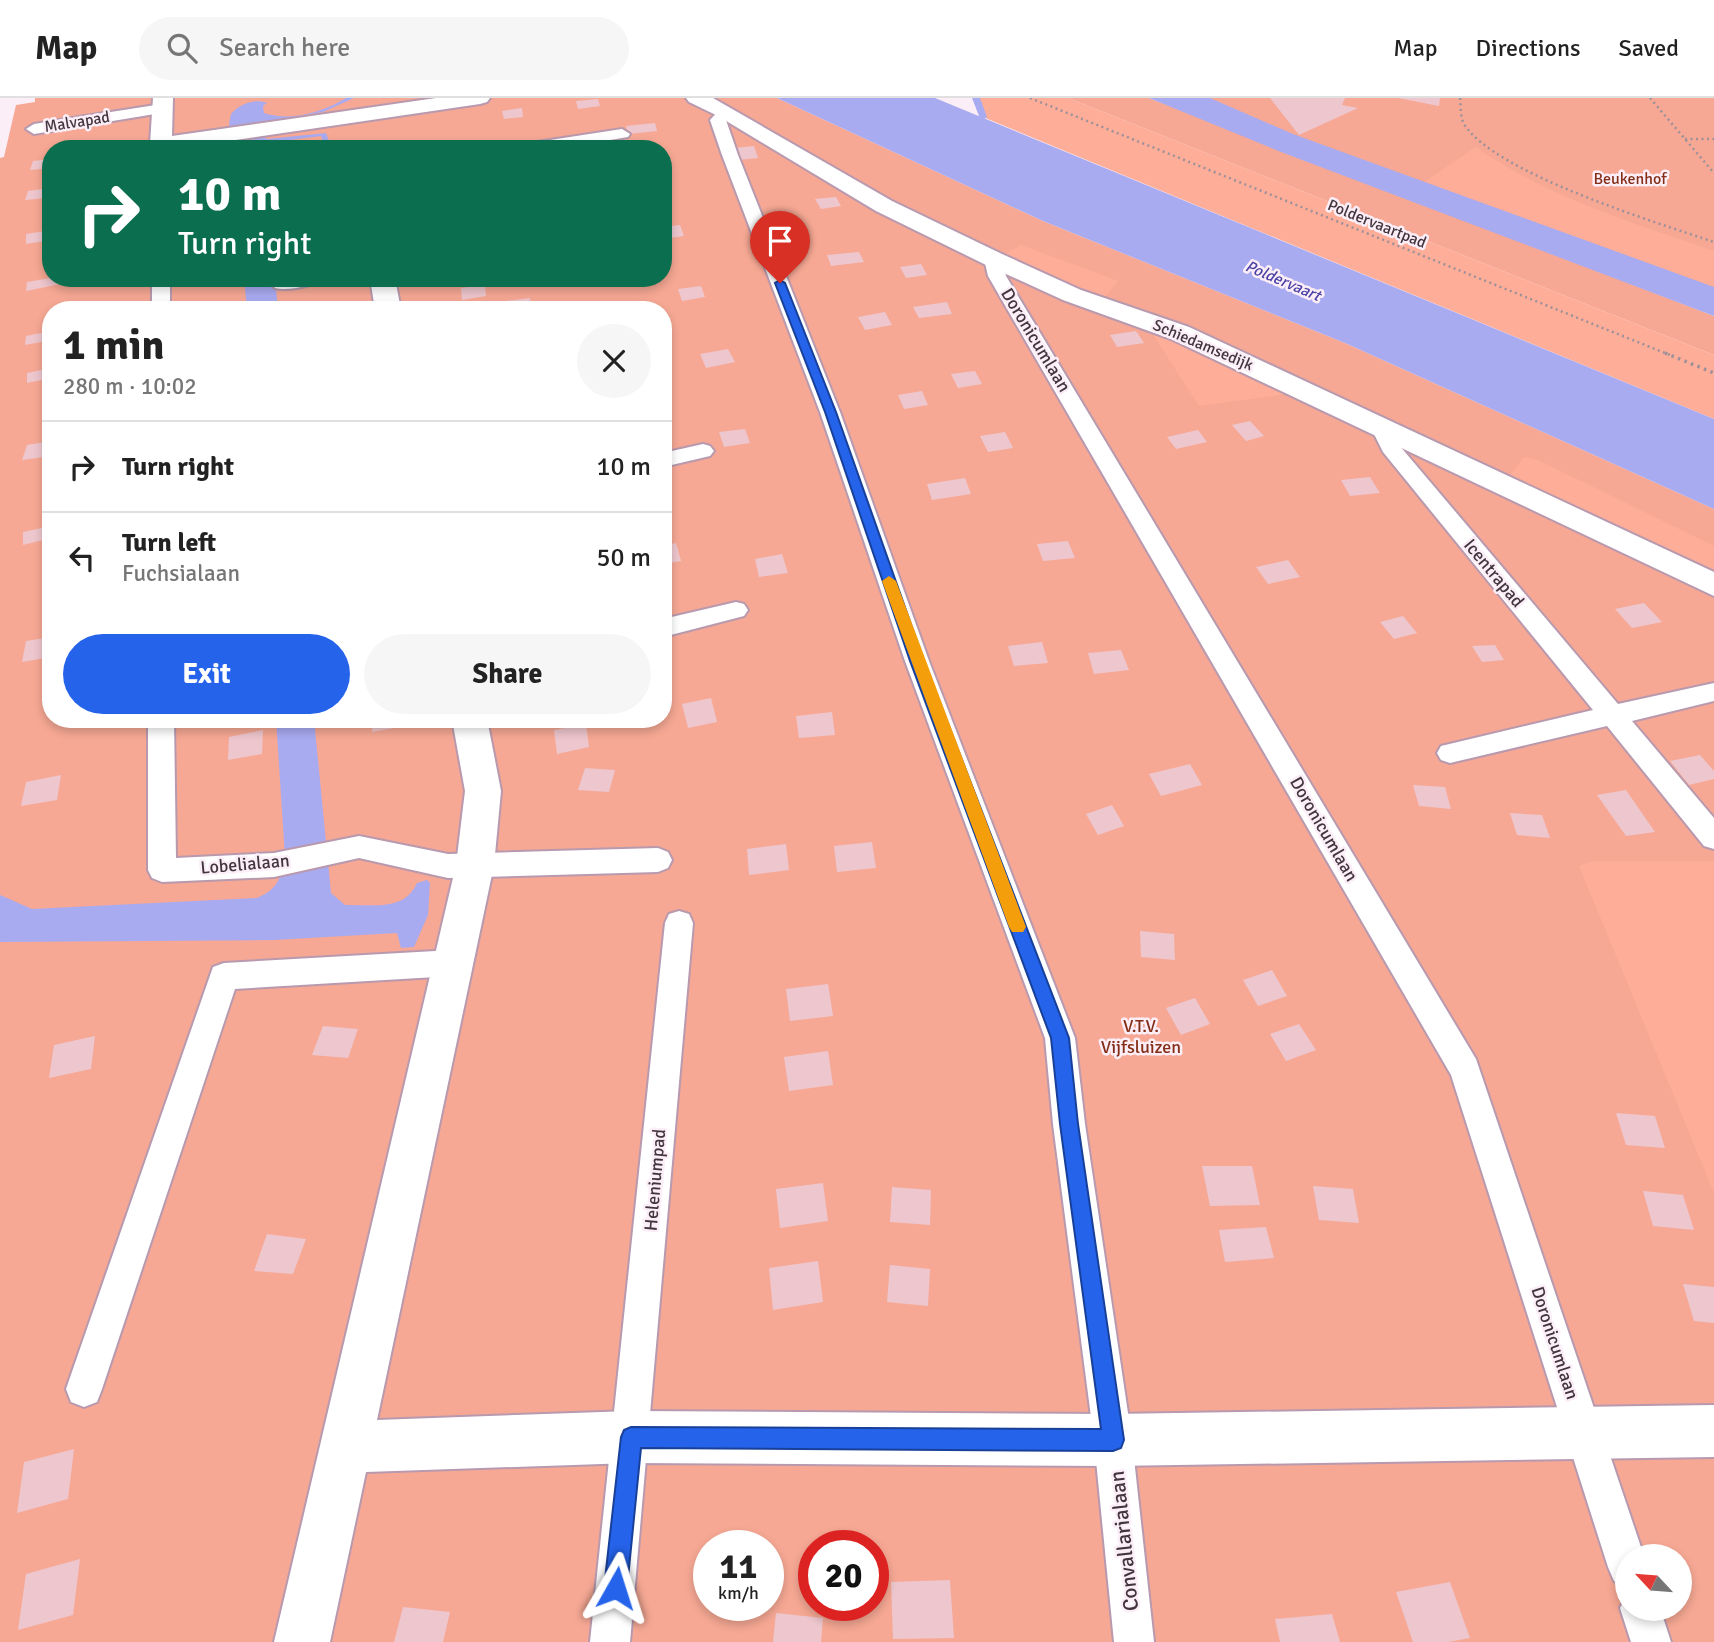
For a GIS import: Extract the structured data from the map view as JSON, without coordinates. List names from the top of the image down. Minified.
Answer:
{"streets":{"street":["Schiedamsedijk"],"lane":["Malvapad","Doronicumlaan","Icentrapad","Lobelialaan","Heleniumpad","Convallarialaan"],"path":["Poldervaartpad"]},"crossings":[["Doronicumlaan","Schiedamsedijk"],["Schiedamsedijk","Icentrapad"],["Schiedamsedijk","Convallarialaan"]],"water":["Poldervaart"],"parks":["Beukenhof","V.T.V. Vijfsluizen"],"north":"top left","page":{"header":"Map","search":"Search here","nav":["Map","Directions","Saved"],"turn":["10 m","Turn right"],"heading":["1 min","280 m · 10:02"],"list":[{"name":"Turn right","value":"10 m"},{"name":"Turn left","note":"Fuchsialaan","value":"50 m"}],"buttons":["Exit","Share"],"speed":"11 km/h","limit":"20"}}
